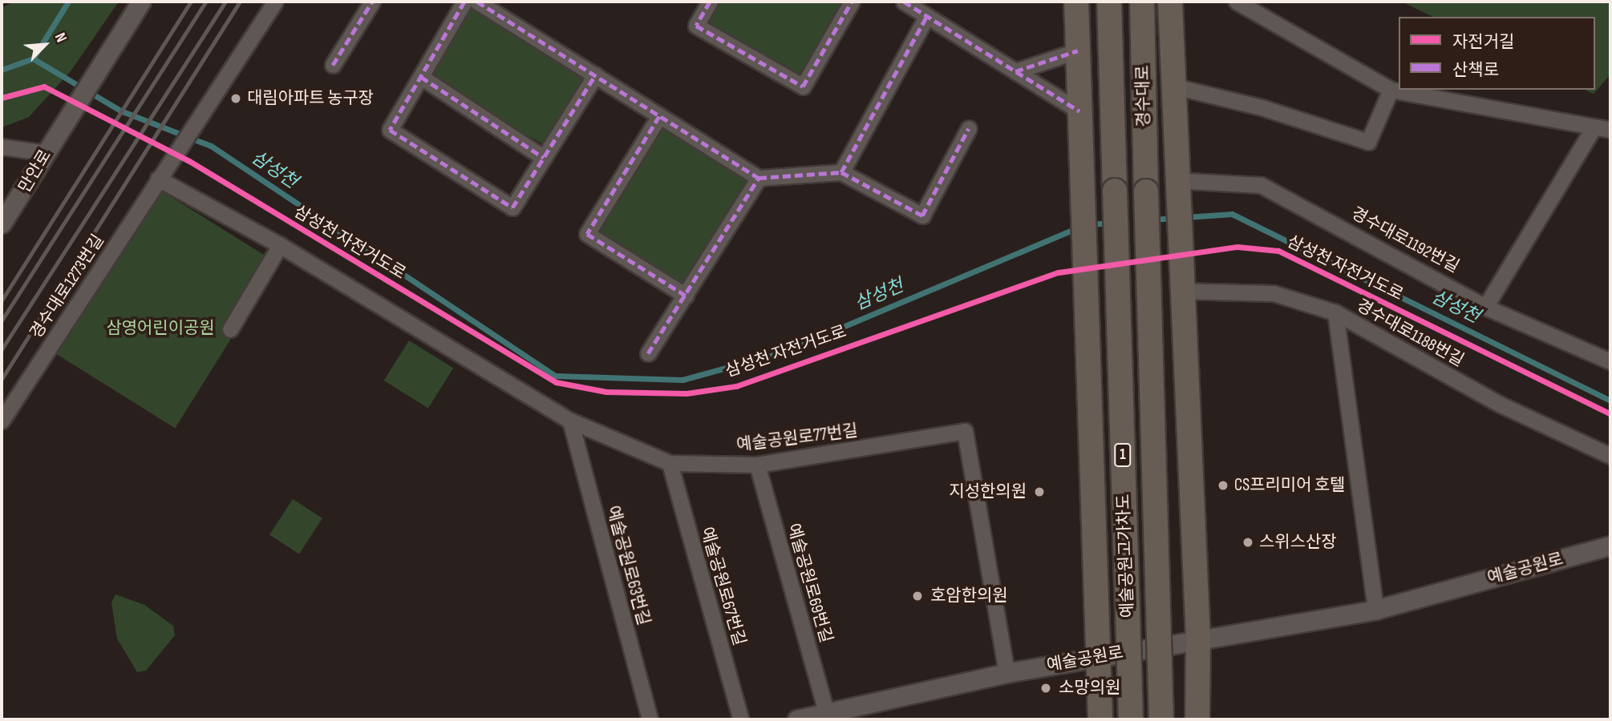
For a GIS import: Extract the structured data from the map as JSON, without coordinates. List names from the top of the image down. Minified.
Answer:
{"streets":{"main road":["경수대로","1","예술공원고가차도"],"street":["만안로","경수대로1192번길","경수대로1273번길","경수대로1188번길","예술공원로77번길","예술공원로63번길","예술공원로","예술공원로69번길","예술공원로67번길"],"cycle path":["삼성천 자전거도로"]},"crossings":[["경수대로","예술공원고가차도"],["경수대로1273번길","예술공원로77번길"],["예술공원로77번길","예술공원로63번길"],["예술공원로77번길","예술공원로"],["예술공원로77번길","예술공원로69번길"],["예술공원로77번길","예술공원로67번길"],["예술공원로","예술공원로69번길"]],"water":["삼성천"],"parks":["삼영어린이공원"],"places":["대림아파트 농구장","CS프리미어 호텔","지성한의원","스위스산장","호암한의원","소망의원"],"legend":["자전거길","산책로"],"north":"top right"}
